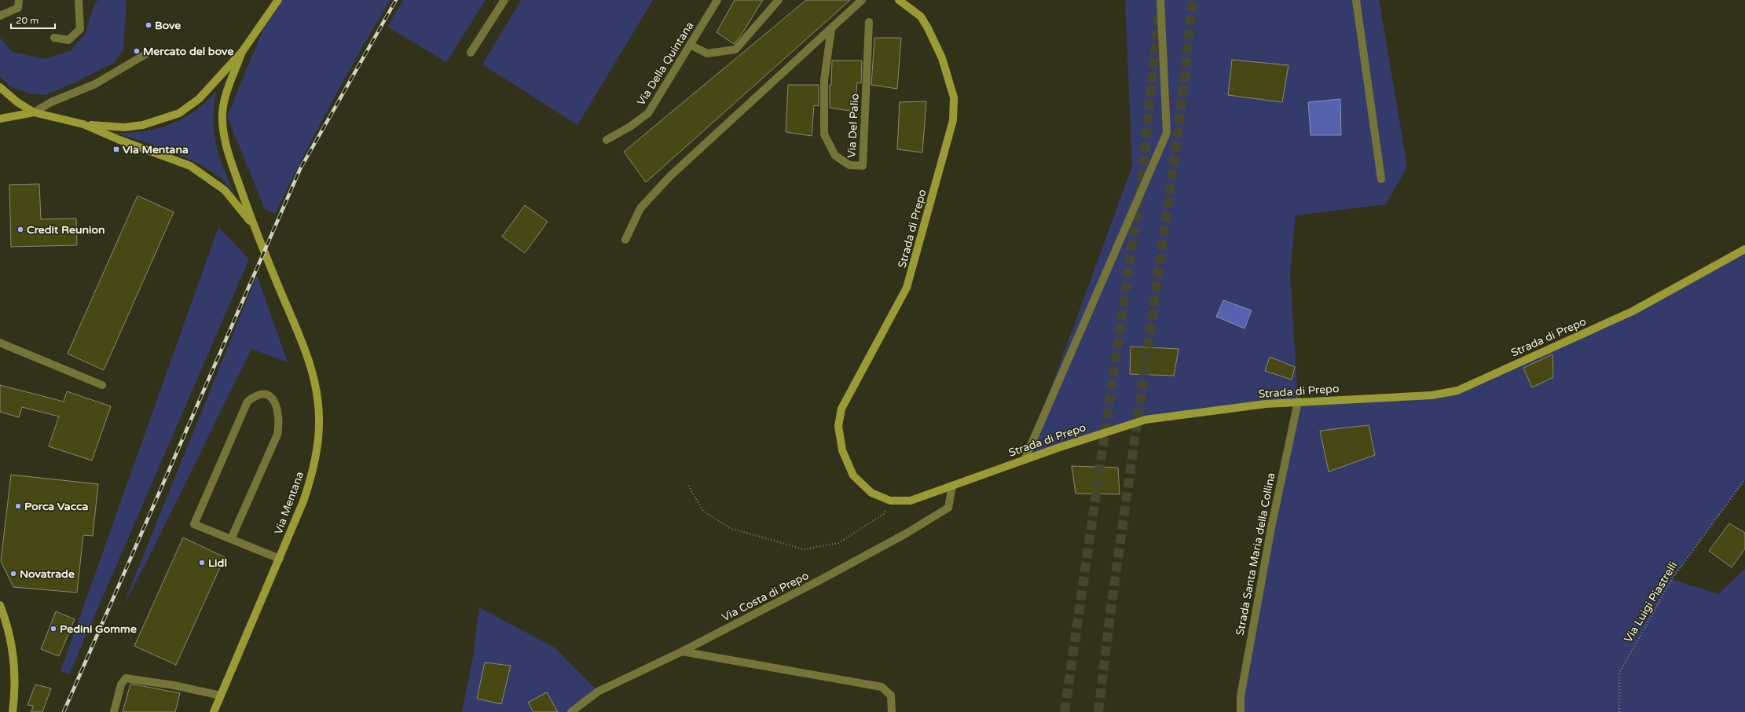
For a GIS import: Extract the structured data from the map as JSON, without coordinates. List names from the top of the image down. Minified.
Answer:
{"streets":{"street":["Via Della Quintana","Via Del Palio","Strada di Prepo","Via Mentana","Strada Santa Maria della Collina","Via Costa di Prepo"],"path":["Via Luigi Piastrelli"]},"crossings":[["Strada di Prepo","Strada Santa Maria della Collina"],["Strada di Prepo","Via Costa di Prepo"]],"places":{"other":["Bove","Mercato del bove","Credit Reunion","Porca Vacca","Lidl","Novatrade","Pedini Gomme"],"transit":["Via Mentana"]},"scale_bar":"20 m"}
